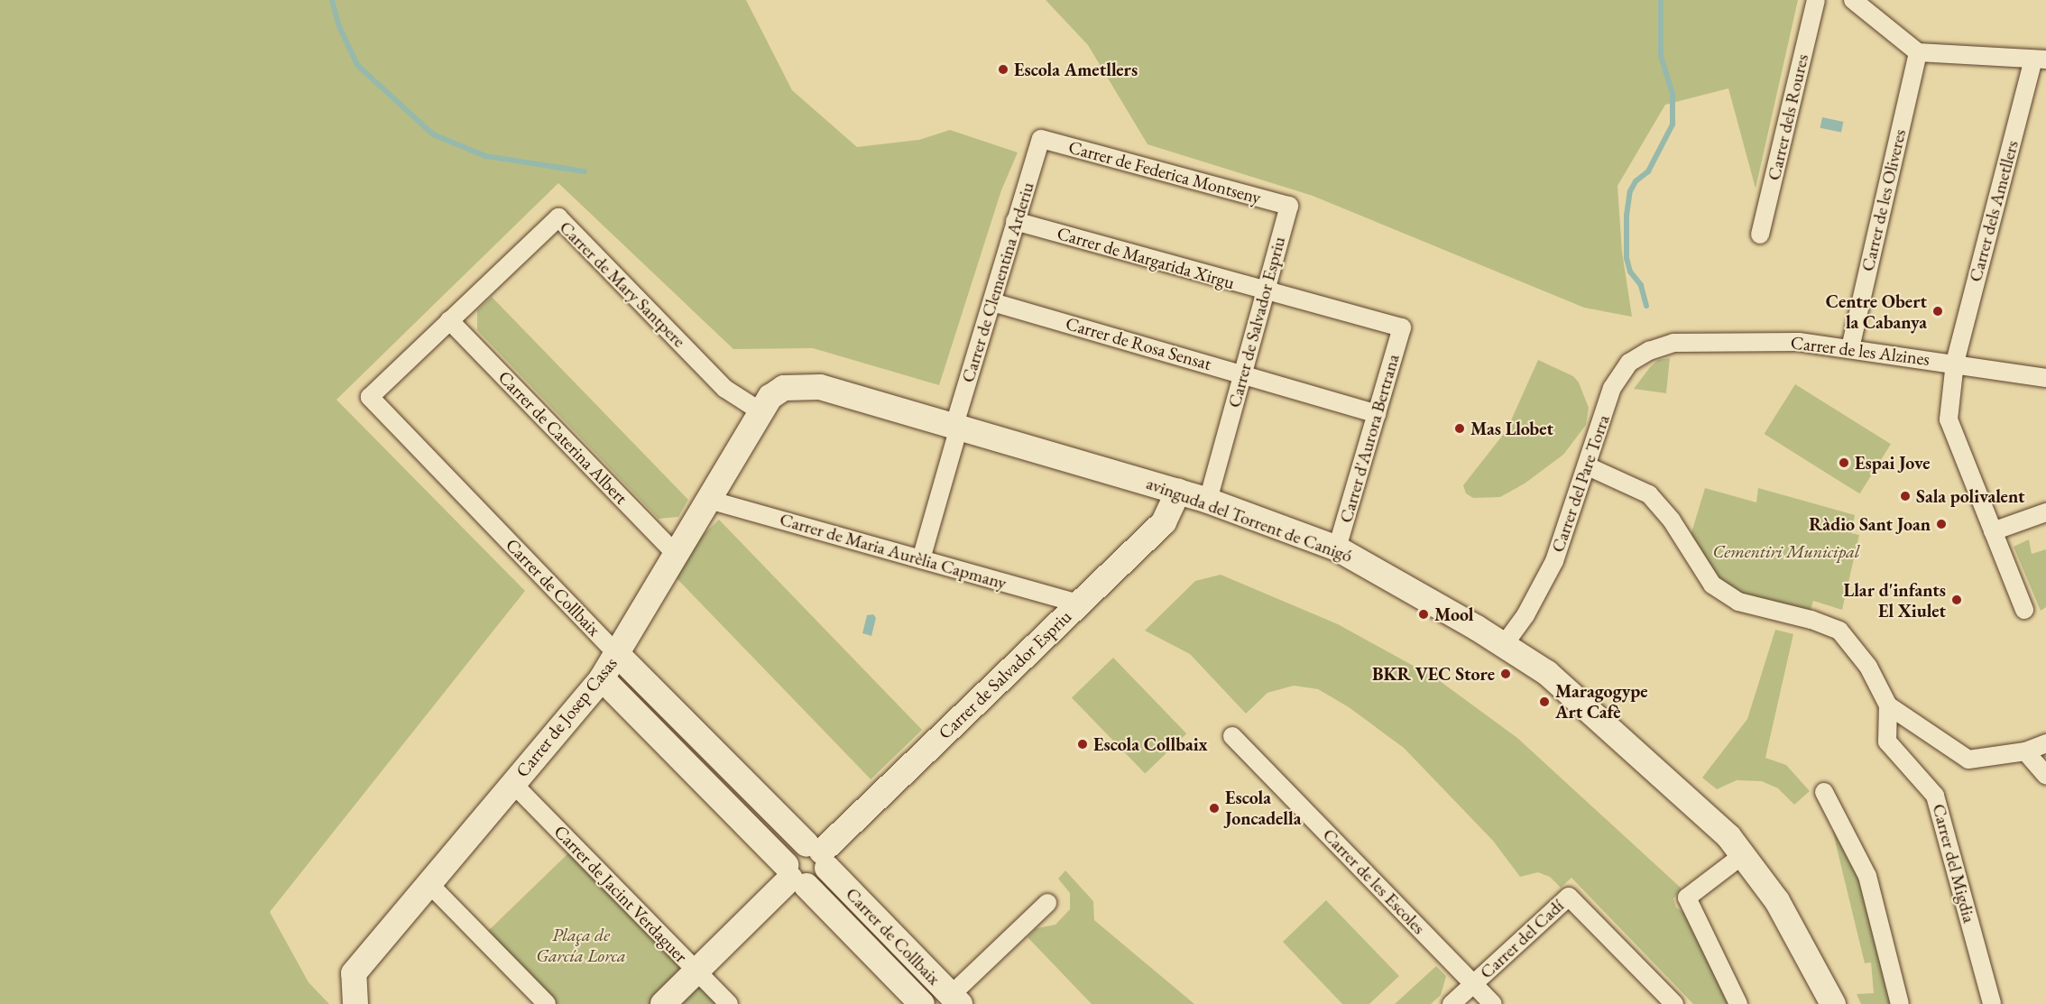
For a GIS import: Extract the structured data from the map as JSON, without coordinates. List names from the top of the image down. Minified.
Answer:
{"streets":{"street":["Carrer dels Roures","Carrer de Federica Montseny","Carrer de les Oliveres","Carrer dels Ametllers","Carrer de Margarida Xirgu","Carrer de Clementina Arderiu","Carrer de Mary Santpere","Carrer de Salvador Espriu","Carrer de Rosa Sensat","Carrer de les Alzines","Carrer de Caterina Albert","Carrer d'Aurora Bertrana","Carrer del Pare Torra","avinguda del Torrent de Canigó","Carrer de Maria Aurèlia Capmany","Carrer de Collbaix","Carrer de Josep Casas","Carrer del Migdia","Carrer de les Escoles","Carrer de Jacint Verdaguer","Carrer del Cadí"]},"crossings":[["Carrer de Federica Montseny","Carrer de Clementina Arderiu"],["Carrer de Federica Montseny","Carrer de Salvador Espriu"],["Carrer de les Oliveres","Carrer de les Alzines"],["Carrer dels Ametllers","Carrer de les Alzines"],["Carrer de Margarida Xirgu","Carrer de Clementina Arderiu"],["Carrer de Margarida Xirgu","Carrer de Salvador Espriu"],["Carrer de Margarida Xirgu","Carrer d'Aurora Bertrana"],["Carrer de Clementina Arderiu","Carrer de Rosa Sensat"],["Carrer de Clementina Arderiu","avinguda del Torrent de Canigó"],["Carrer de Clementina Arderiu","Carrer de Maria Aurèlia Capmany"],["Carrer de Mary Santpere","Carrer de Caterina Albert"],["Carrer de Mary Santpere","avinguda del Torrent de Canigó"],["Carrer de Mary Santpere","Carrer de Collbaix"],["Carrer de Mary Santpere","Carrer de Josep Casas"],["Carrer de Salvador Espriu","Carrer de Rosa Sensat"],["Carrer de Salvador Espriu","avinguda del Torrent de Canigó"],["Carrer de Salvador Espriu","Carrer de Maria Aurèlia Capmany"],["Carrer de Salvador Espriu","Carrer de Collbaix"],["Carrer de Rosa Sensat","Carrer d'Aurora Bertrana"],["Carrer de les Alzines","Carrer del Pare Torra"],["Carrer de Caterina Albert","Carrer de Josep Casas"],["Carrer d'Aurora Bertrana","avinguda del Torrent de Canigó"],["Carrer del Pare Torra","avinguda del Torrent de Canigó"],["avinguda del Torrent de Canigó","Carrer de Josep Casas"],["Carrer de Maria Aurèlia Capmany","Carrer de Josep Casas"],["Carrer de Collbaix","Carrer de Josep Casas"],["Carrer de Josep Casas","Carrer de Jacint Verdaguer"],["Carrer de les Escoles","Carrer del Cadí"]],"parks":["Cementiri Municipal","Plaça de García Lorca"],"places":["Escola Ametllers","Centre Obert la Cabanya","Mas Llobet","Espai Jove","Sala polivalent","Ràdio Sant Joan","Llar d'infants El Xiulet","Mool","BKR VEC Store","Maragogype Art Cafè","Escola Collbaix","Escola Joncadella"]}
